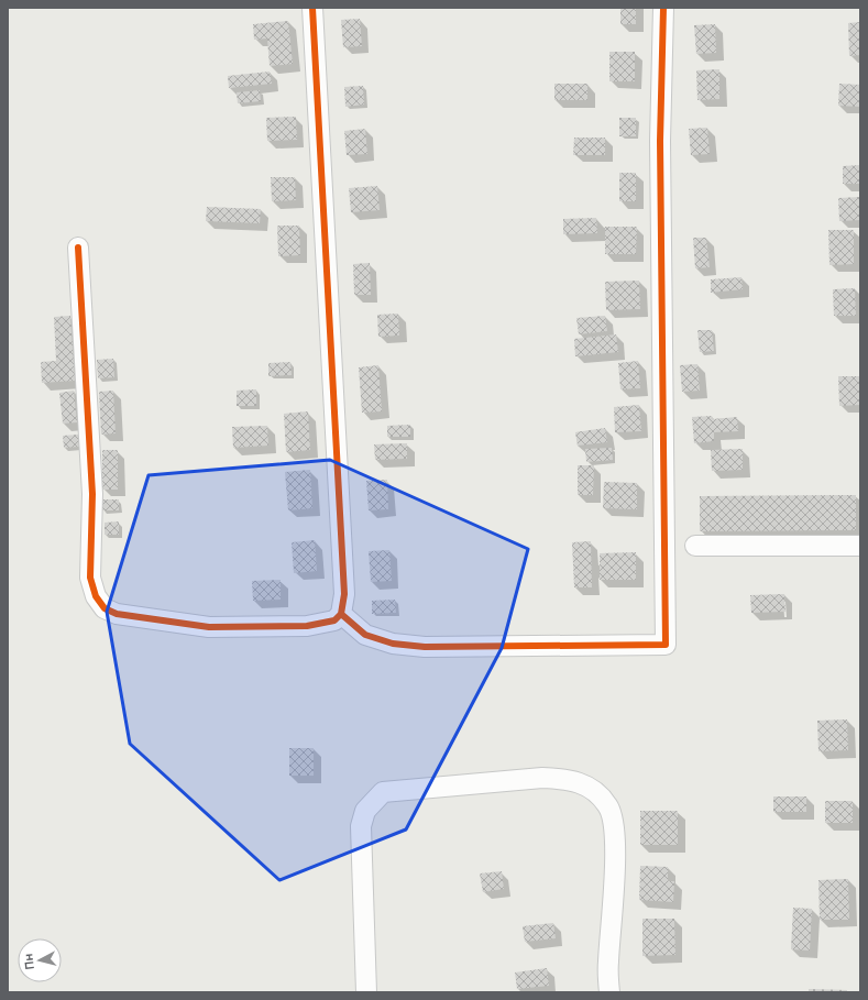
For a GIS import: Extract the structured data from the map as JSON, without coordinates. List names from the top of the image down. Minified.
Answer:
{"north":"left"}
